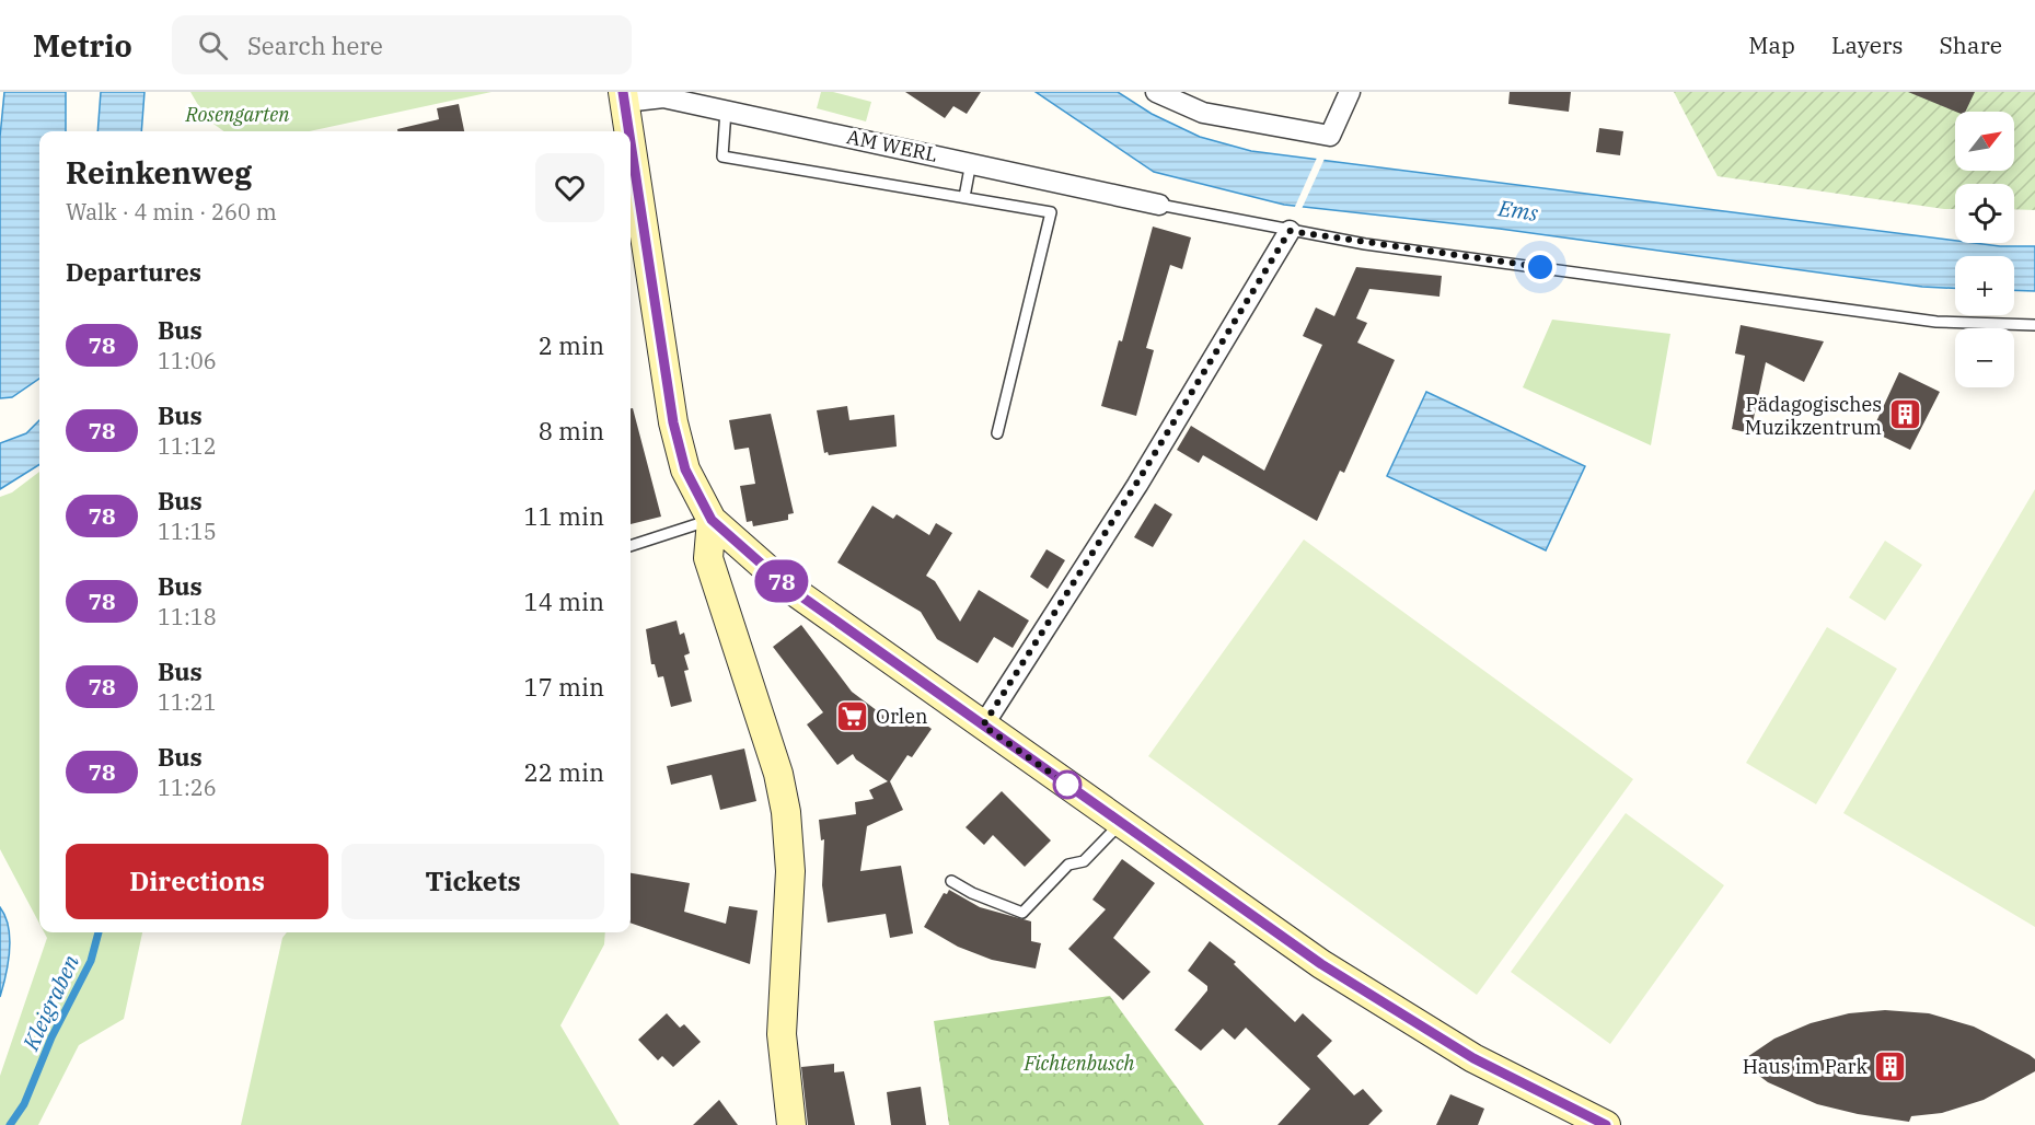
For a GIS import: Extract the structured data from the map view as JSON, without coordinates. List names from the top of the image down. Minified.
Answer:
{"streets":{"street":["AM WERL"]},"water":["Ems","Kleigraben"],"parks":["Rosengarten","Fichtenbusch"],"places":{"building":["Pädagogisches Muzikzentrum","Haus im Park"],"supermarket":["Orlen"]},"lines":["bus line 78"],"north":"top right","page":{"header":"Metrio","search":"Search here","nav":["Map","Layers","Share"],"on_map":"78","map_buttons":["+","−"],"heading":[["Reinkenweg","Walk · 4 min · 260 m"],"Departures"],"list":[{"mark":"78","name":"Bus","note":"11:06","value":"2 min"},{"mark":"78","name":"Bus","note":"11:12","value":"8 min"},{"mark":"78","name":"Bus","note":"11:15","value":"11 min"},{"mark":"78","name":"Bus","note":"11:18","value":"14 min"},{"mark":"78","name":"Bus","note":"11:21","value":"17 min"},{"mark":"78","name":"Bus","note":"11:26","value":"22 min"}],"buttons":["Directions","Tickets"]}}
